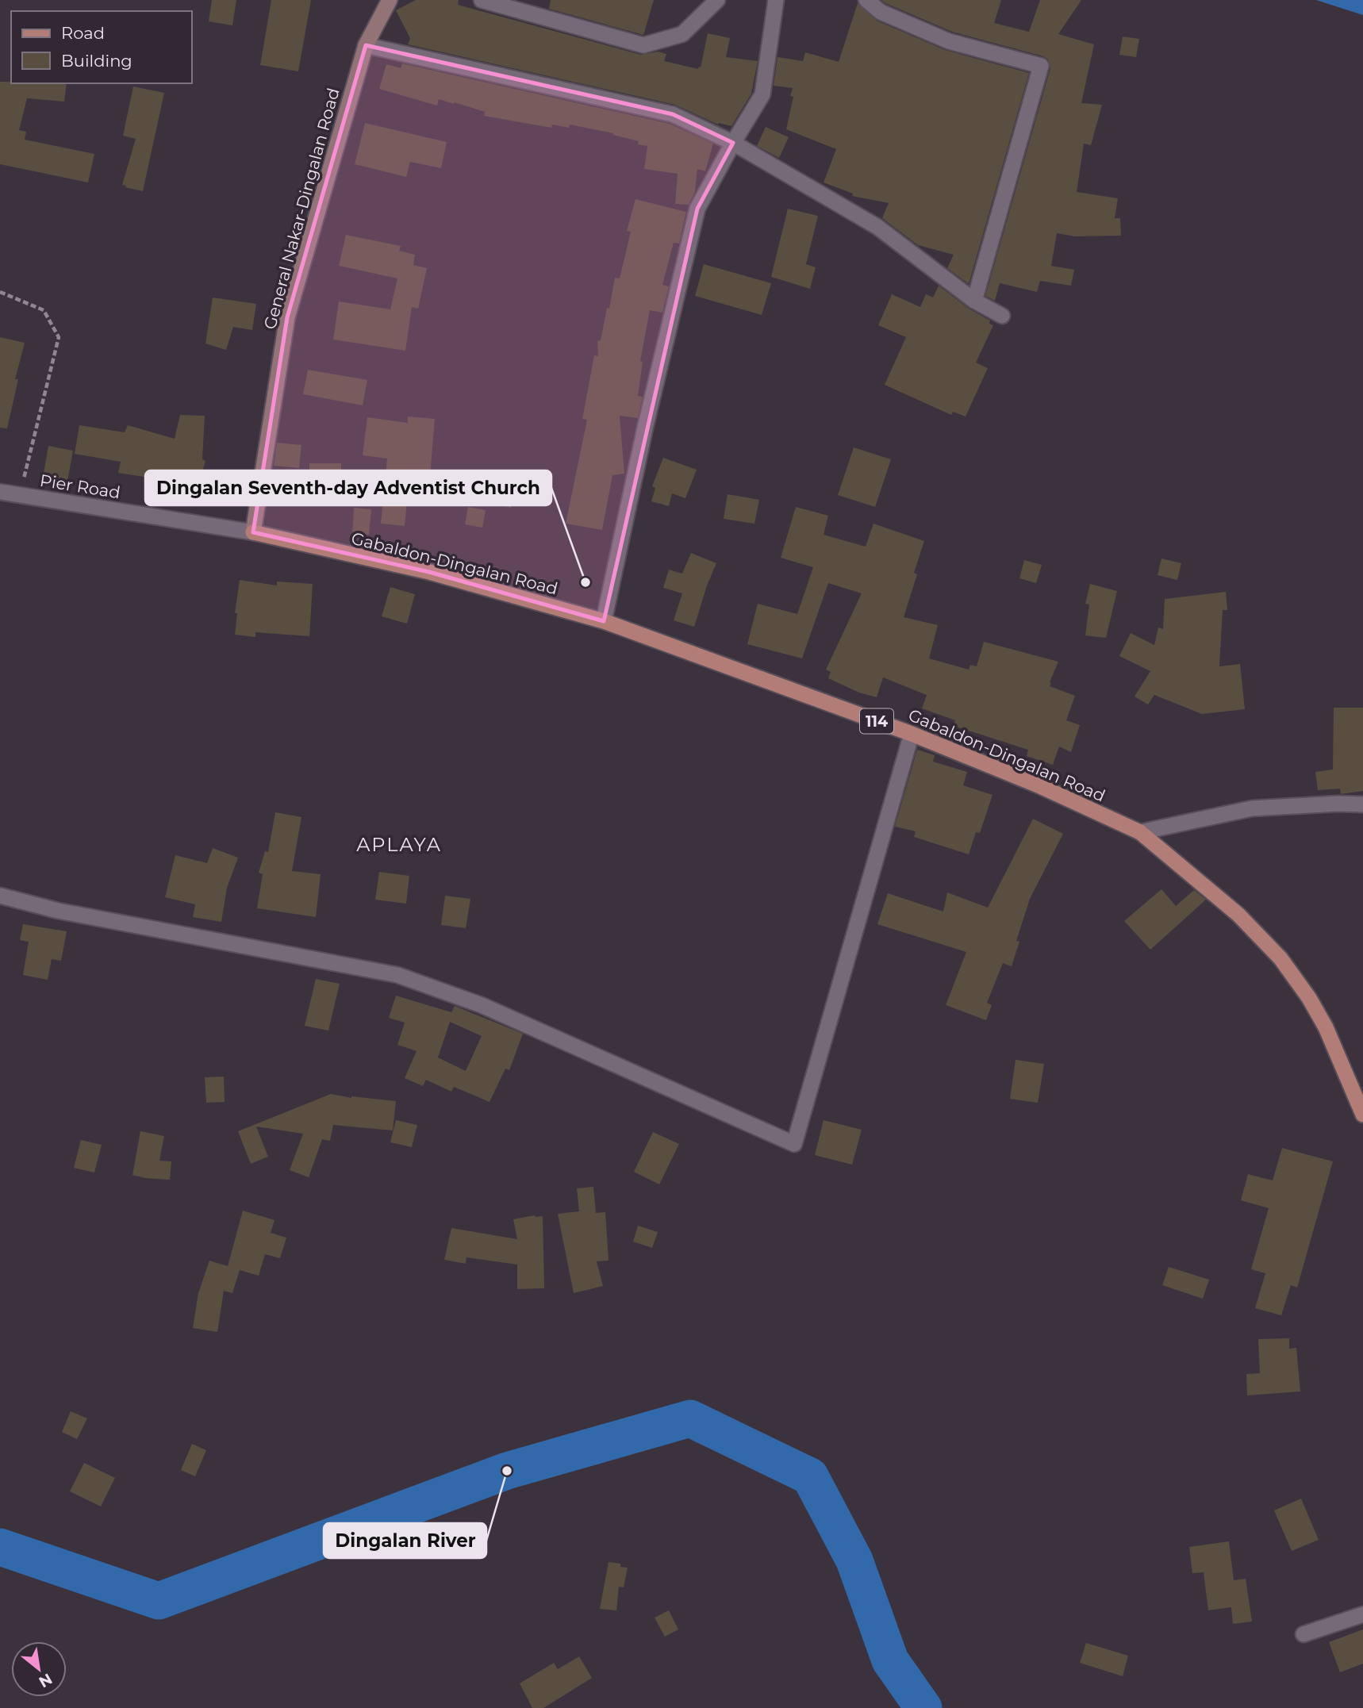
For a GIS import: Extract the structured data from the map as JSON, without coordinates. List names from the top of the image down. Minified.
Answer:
{"streets":{"main road":["General Nakar-Dingalan Road","Gabaldon-Dingalan Road","114"],"street":["Pier Road"]},"crossings":[["General Nakar-Dingalan Road","Pier Road"],["General Nakar-Dingalan Road","Gabaldon-Dingalan Road"],["Pier Road","Gabaldon-Dingalan Road"]],"districts":["APLAYA"],"places":["Dingalan Seventh-day Adventist Church","Dingalan River"],"legend":["Road","Building"],"north":"bottom right"}
